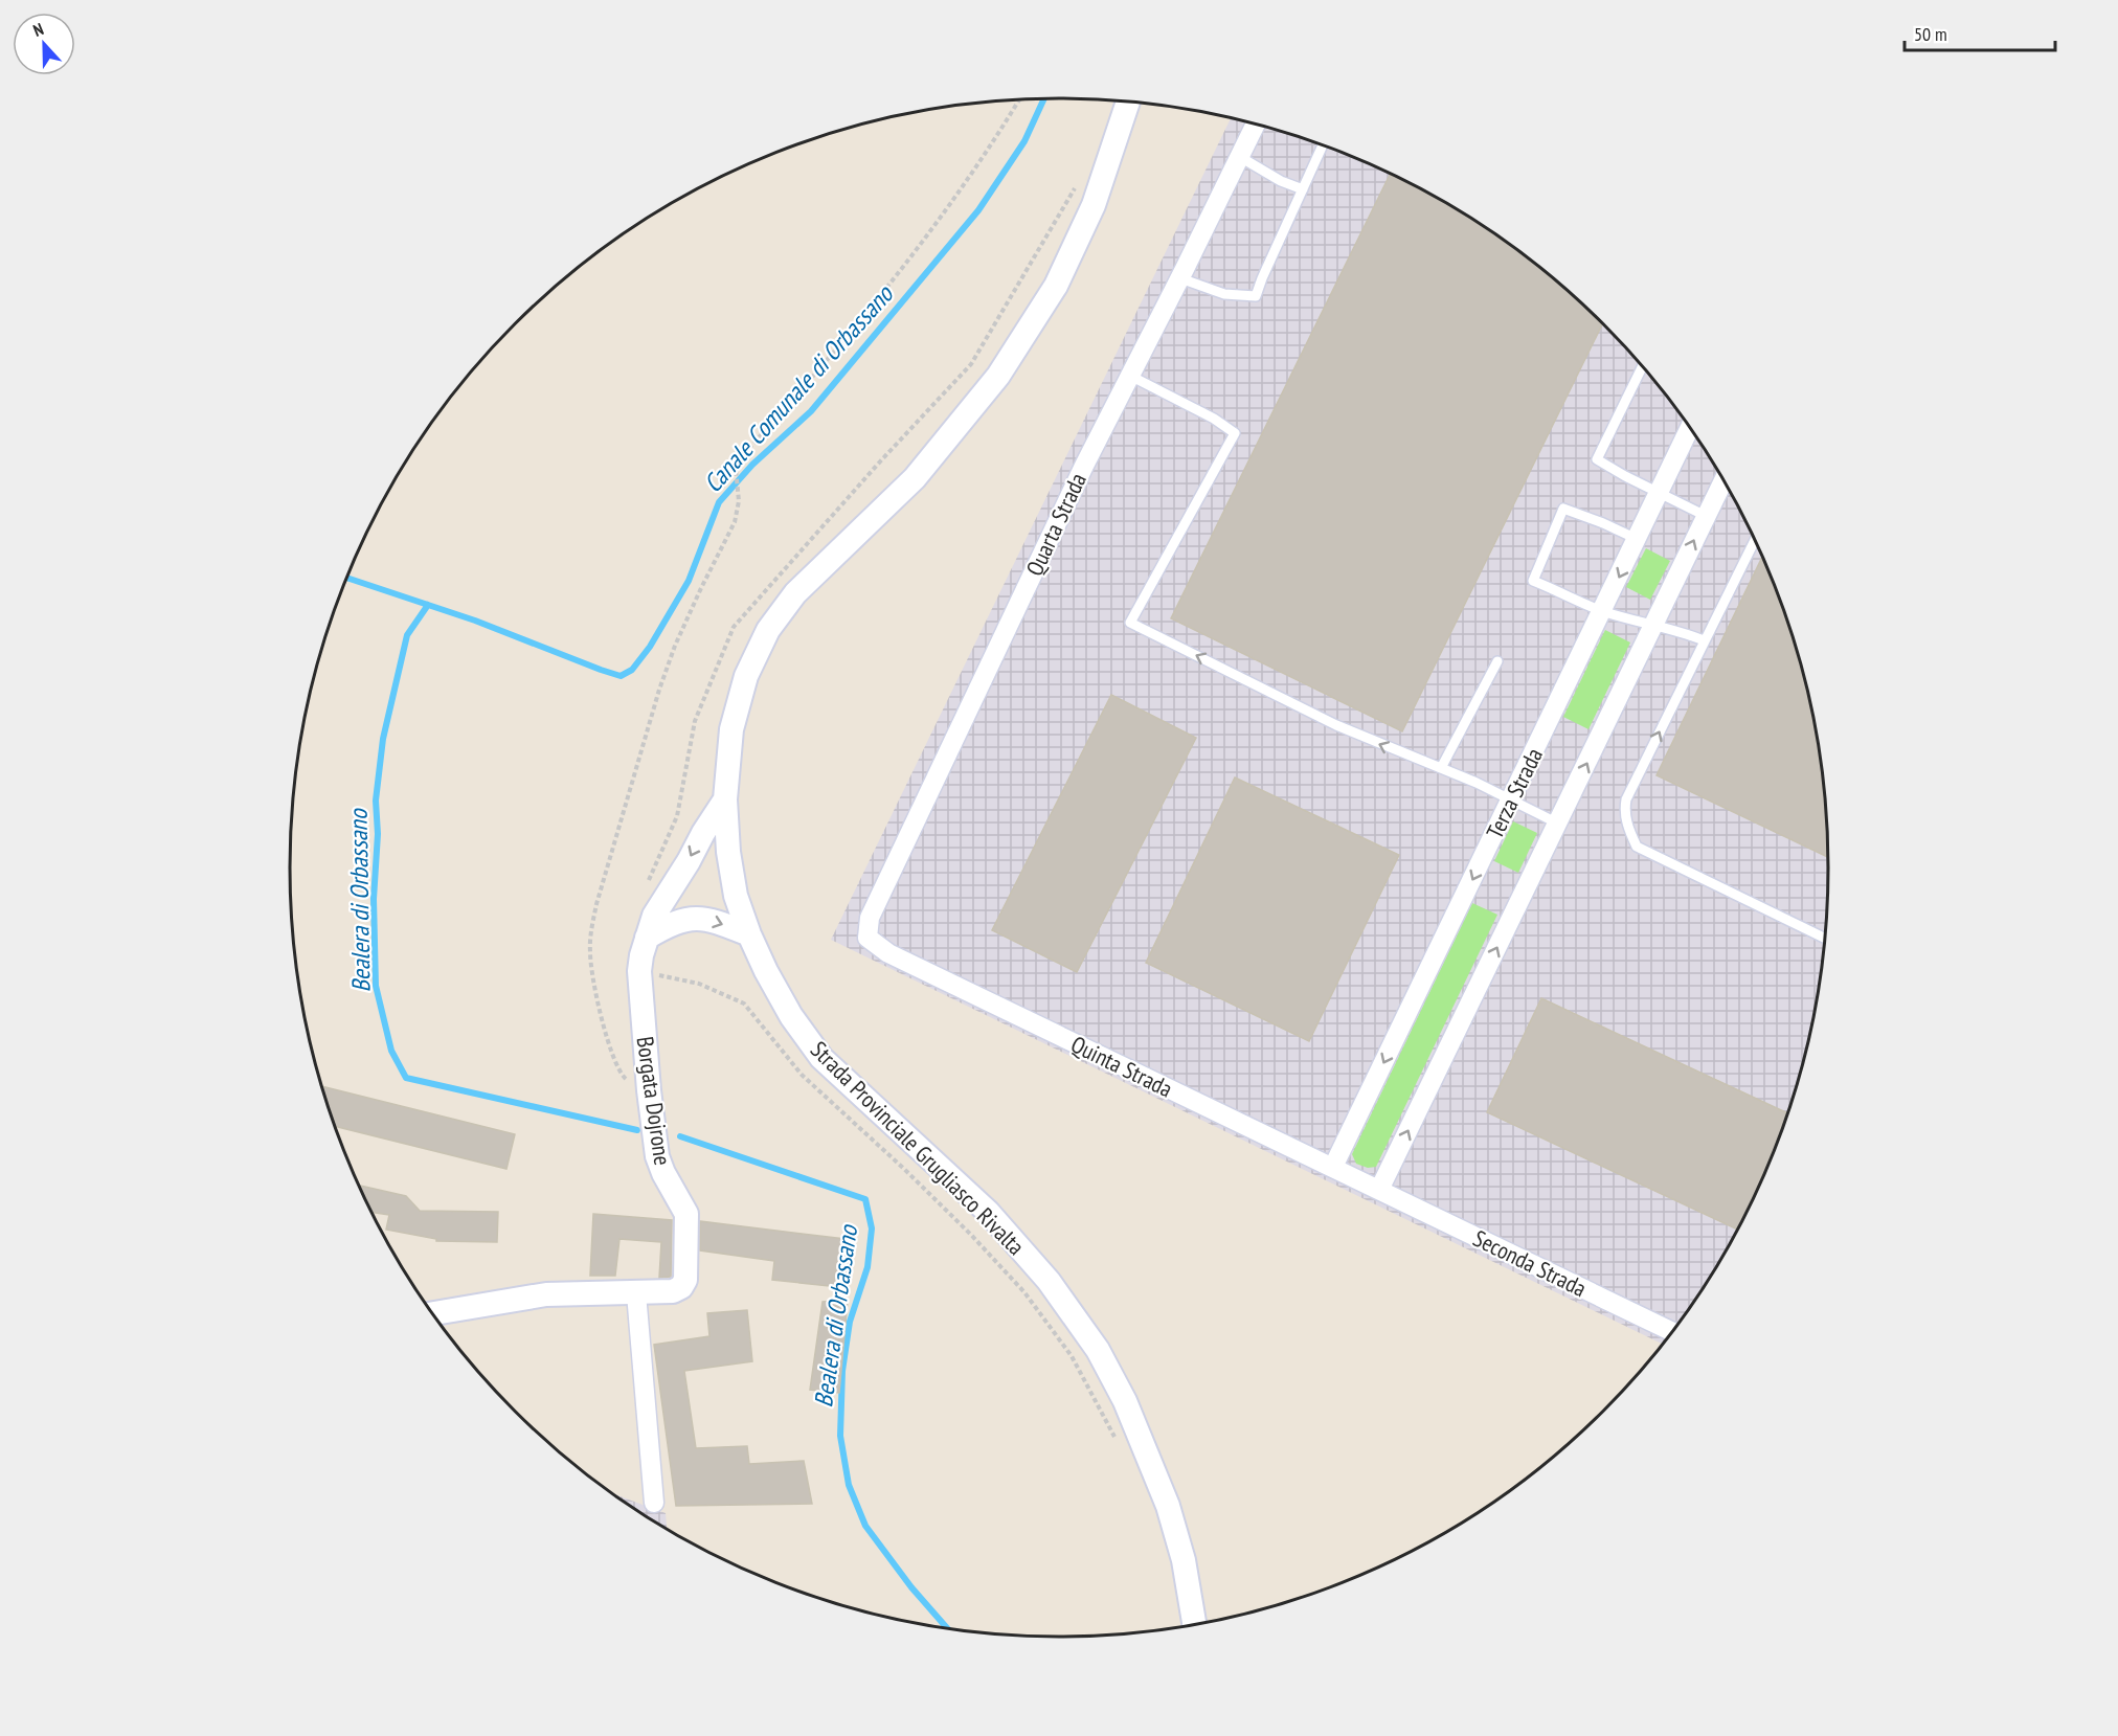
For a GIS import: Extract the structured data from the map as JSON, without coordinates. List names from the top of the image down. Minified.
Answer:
{"streets":{"street":["Quarta Strada","Terza Strada","Quinta Strada","Borgata Dojrone","Strada Provinciale Grugliasco Rivalta","Seconda Strada"]},"crossings":[["Quarta Strada","Quinta Strada"],["Terza Strada","Quinta Strada"],["Quinta Strada","Seconda Strada"],["Borgata Dojrone","Strada Provinciale Grugliasco Rivalta"]],"water":["Canale Comunale di Orbassano","Bealera di Orbassano"],"scale_bar":"50 m","north":"top"}
